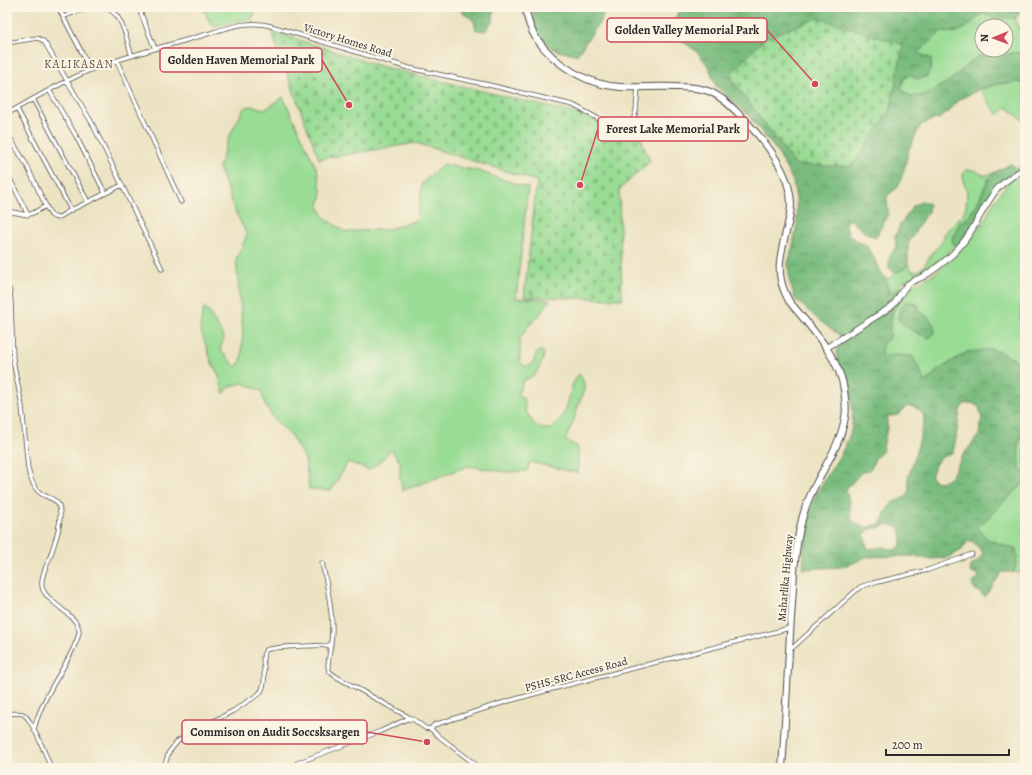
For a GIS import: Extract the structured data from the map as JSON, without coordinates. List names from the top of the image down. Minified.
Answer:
{"streets":{"highway":["Maharlika Highway"],"street":["Victory Homes Road","PSHS-SRC Access Road"]},"crossings":[["Victory Homes Road","Maharlika Highway"],["Maharlika Highway","PSHS-SRC Access Road"]],"districts":["KALIKASAN"],"places":["Golden Valley Memorial Park","Golden Haven Memorial Park","Forest Lake Memorial Park","Commison on Audit Soccsksargen"],"scale_bar":"200 m","north":"left"}
